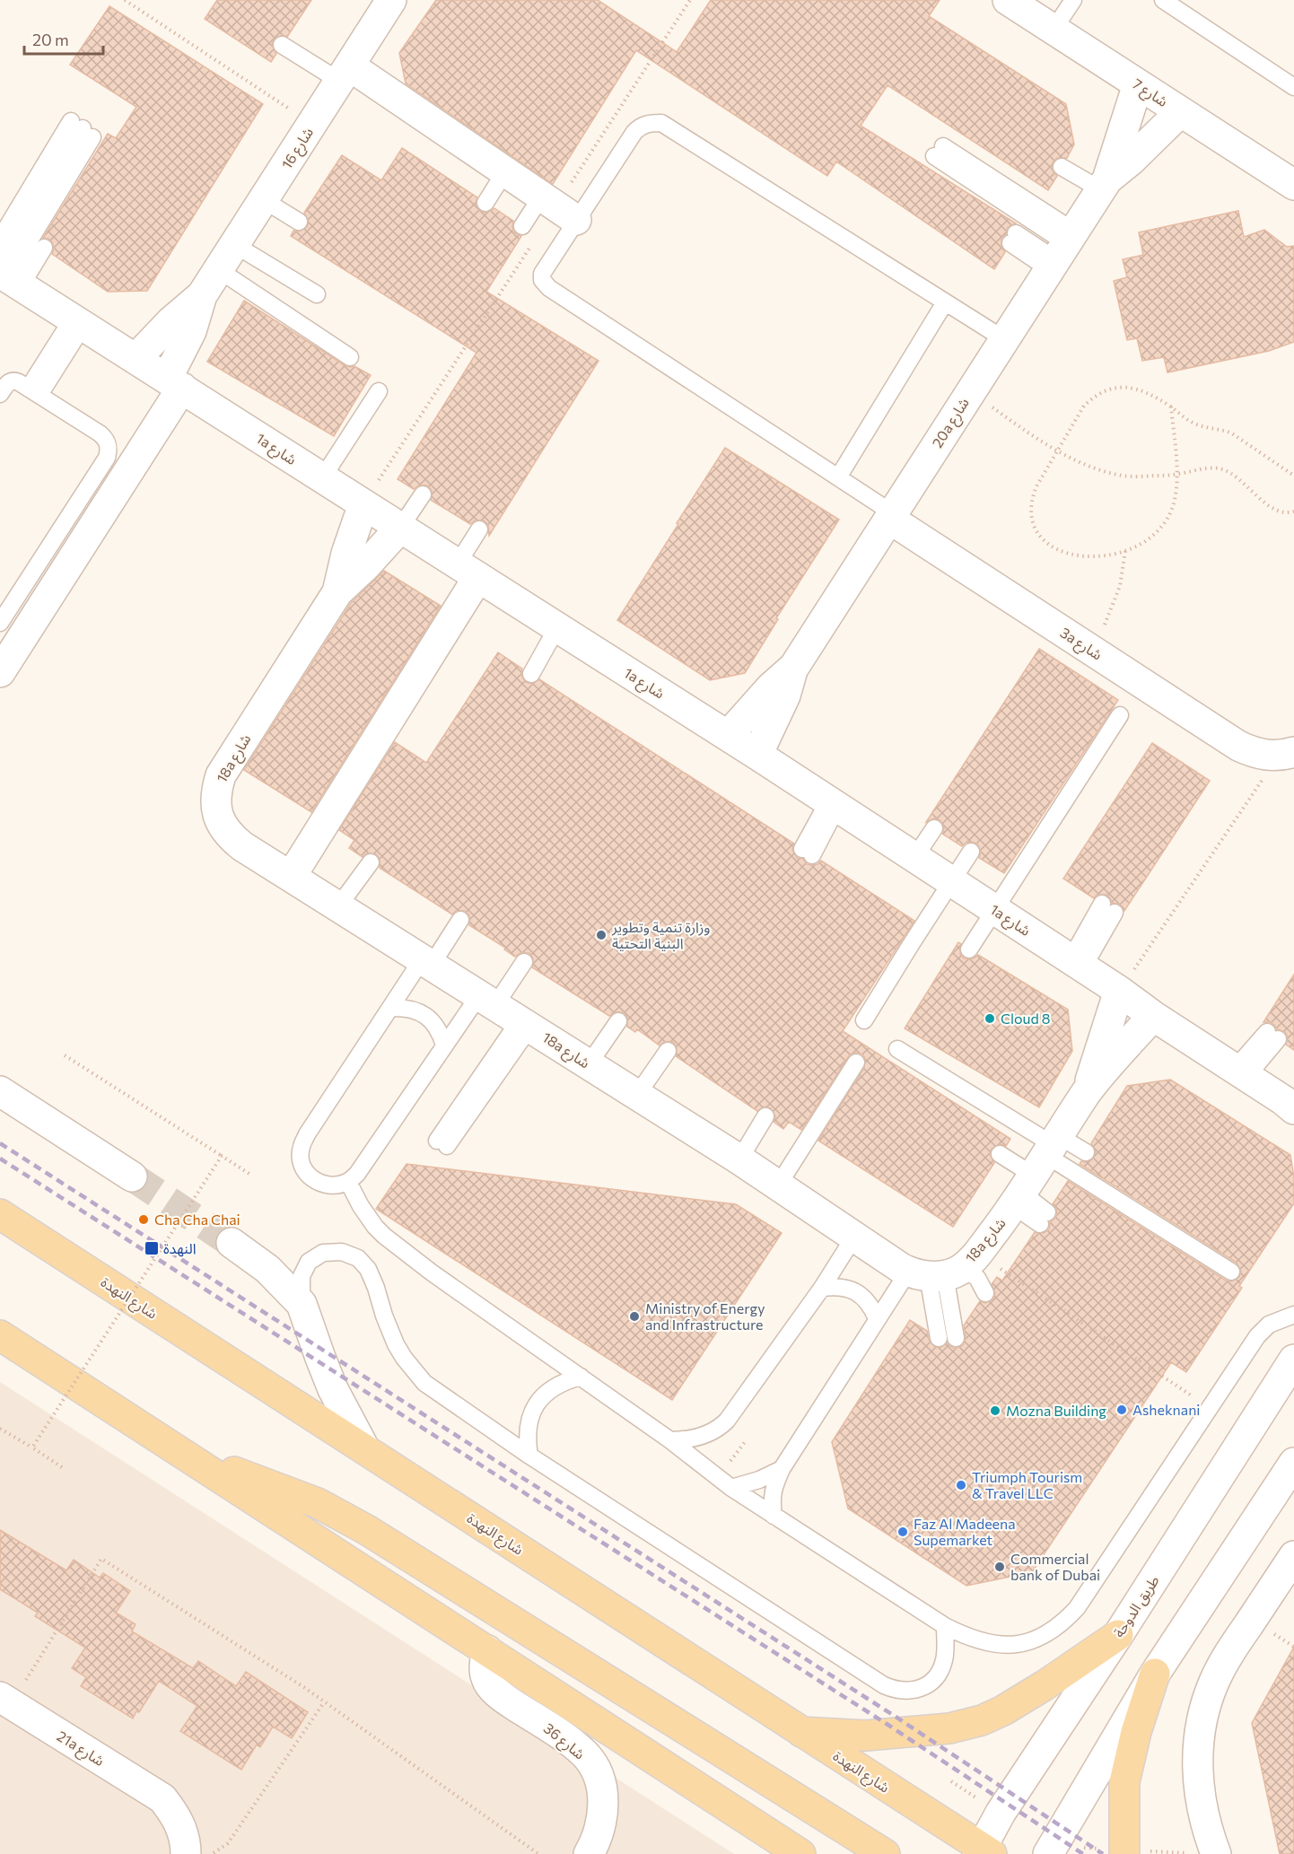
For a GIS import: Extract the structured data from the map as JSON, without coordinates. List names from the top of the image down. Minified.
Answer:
{"streets":{"main road":["شارع النهدة"],"street":["شارع 7","شارع 16","20a شارع","1a شارع","3a شارع","18a شارع","طريق الدوحة","شارع 36","21a شارع"]},"crossings":[["شارع 7","20a شارع"],["شارع 16","1a شارع"],["20a شارع","1a شارع"],["20a شارع","3a شارع"],["1a شارع","18a شارع"],["شارع النهدة","طريق الدوحة"]],"places":{"other":["وزارة تنمية وتطوير البنية التحتية","Cloud 8","Cha Cha Chai","Ministry of Energy and Infrastructure","Asheknani","Mozna Building","Triumph Tourism & Travel LLC","Faz Al Madeena Supemarket","Commercial bank of Dubai"],"transit":["النهدة"]},"scale_bar":"20 m"}
